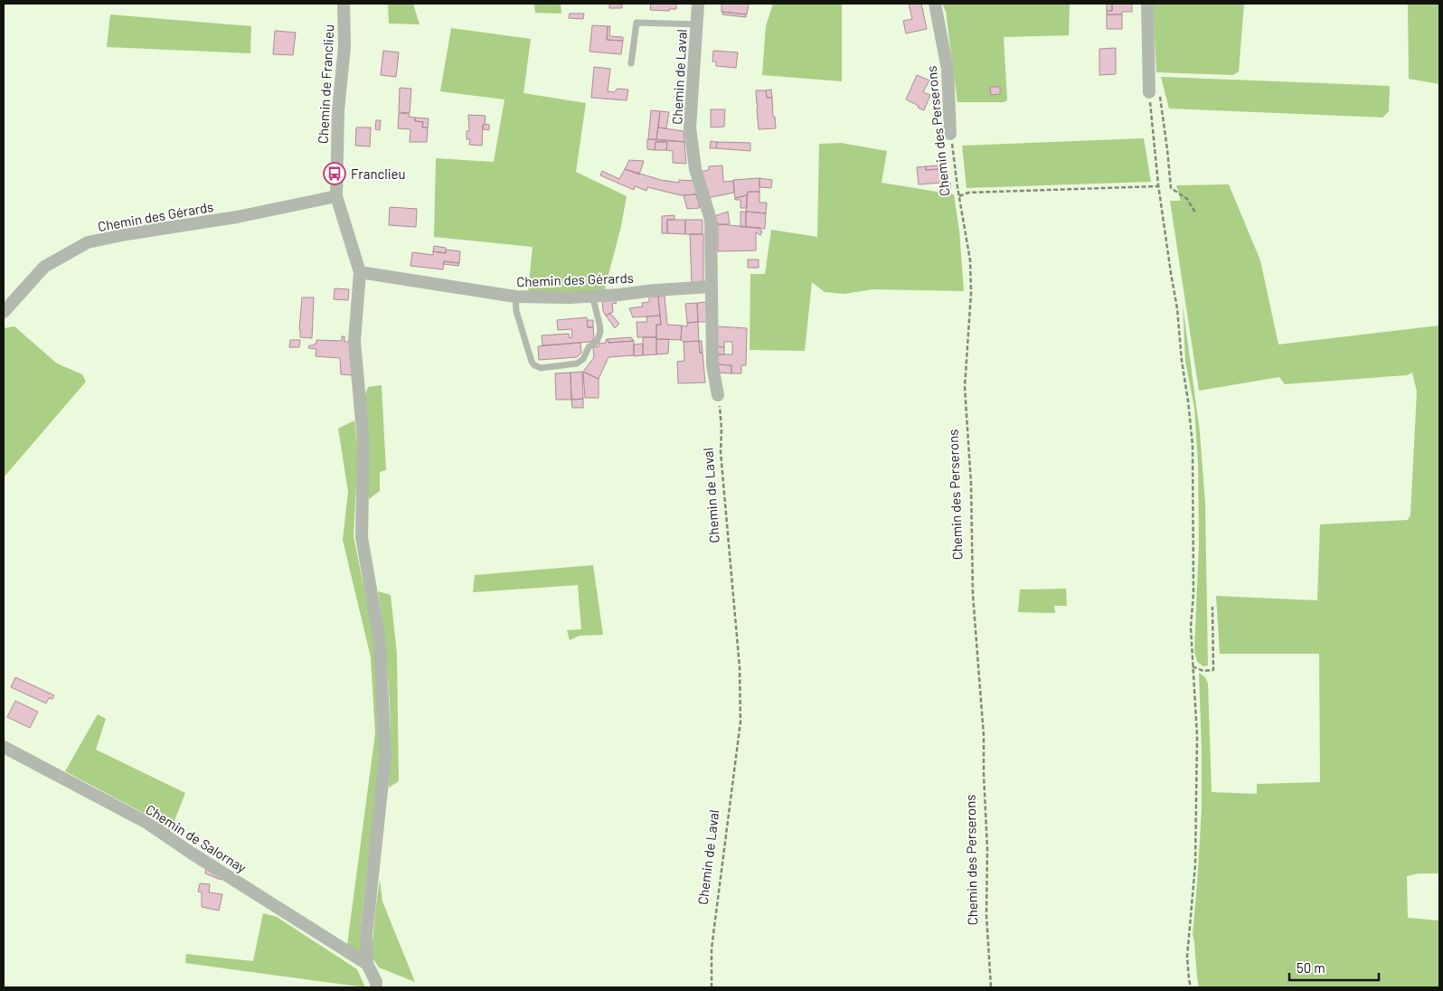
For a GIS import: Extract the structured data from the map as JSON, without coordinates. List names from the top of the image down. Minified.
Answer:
{"streets":{"street":["Chemin de Laval","Chemin de Franclieu","Chemin des Perserons","Chemin des Gérards","Chemin de Salornay"]},"crossings":[["Chemin de Laval","Chemin des Gérards"],["Chemin de Franclieu","Chemin des Gérards"]],"places":{"bus stop":["Franclieu"]},"scale_bar":"50 m"}
